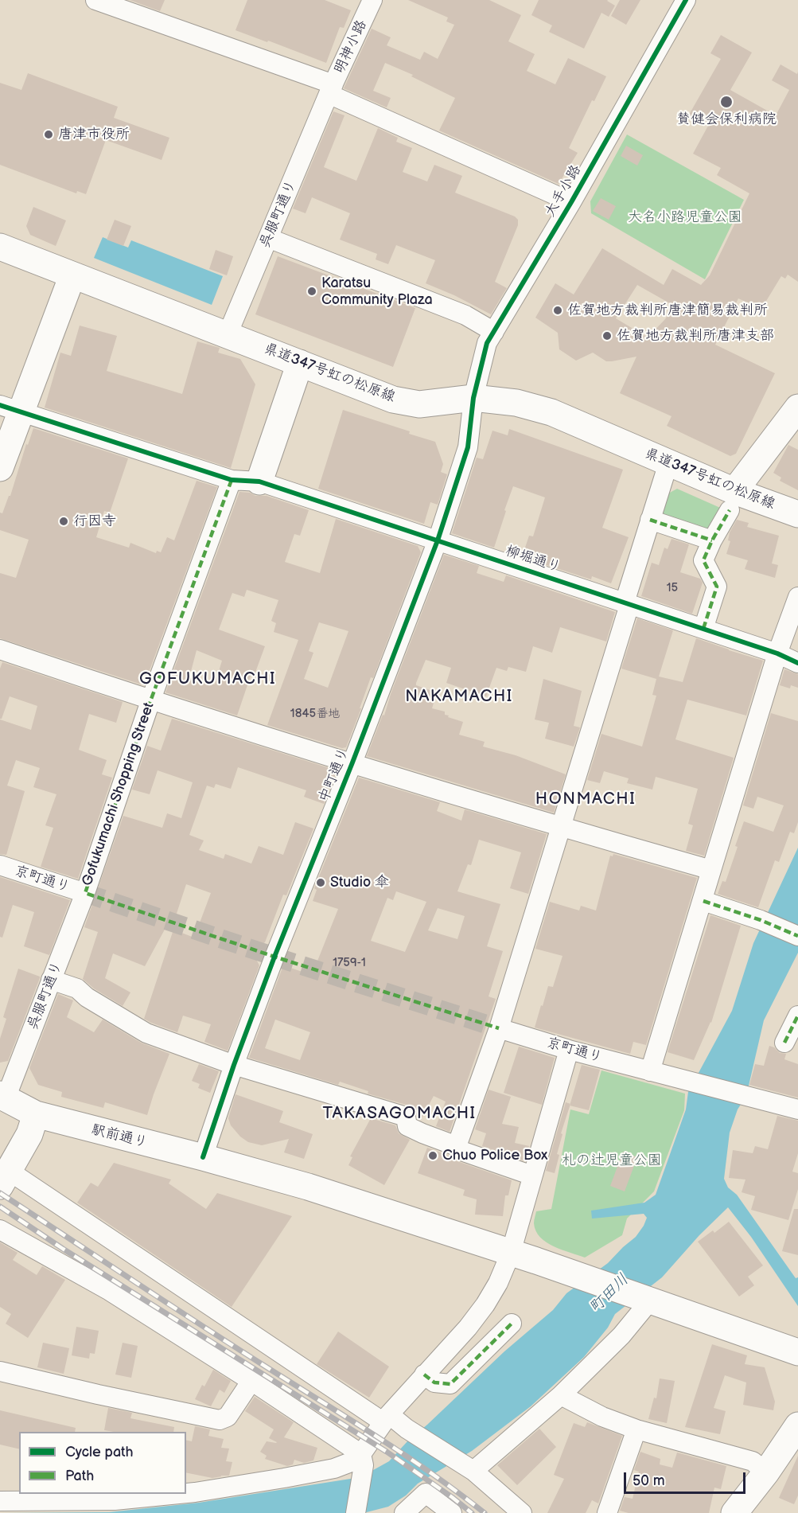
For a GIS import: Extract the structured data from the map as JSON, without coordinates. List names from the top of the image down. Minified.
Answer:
{"streets":{"main road":["県道347号虹の松原線","駅前通り"],"street":["明神小路","大手小路","呉服町通り","柳堀通り","中町通り","Gofukumachi Shopping Street","京町通り"]},"crossings":[["明神小路","呉服町通り"],["大手小路","県道347号虹の松原線"],["大手小路","中町通り"],["呉服町通り","県道347号虹の松原線"],["呉服町通り","Gofukumachi Shopping Street"],["呉服町通り","京町通り"],["呉服町通り","駅前通り"],["県道347号虹の松原線","中町通り"],["柳堀通り","中町通り"],["柳堀通り","Gofukumachi Shopping Street"],["中町通り","駅前通り"],["Gofukumachi Shopping Street","京町通り"]],"districts":["GOFUKUMACHI","NAKAMACHI","HONMACHI","TAKASAGOMACHI"],"water":["町田川"],"parks":["大名小路児童公園","札の辻児童公園"],"places":["賛健会保利病院","唐津市役所","Karatsu Community Plaza","佐賀地方裁判所唐津簡易裁判所","佐賀地方裁判所唐津支部","行因寺","Studio 傘","Chuo Police Box"],"house_numbers":["15","1845番地","1759-1"],"legend":["Cycle path","Path"],"scale_bar":"50 m"}
